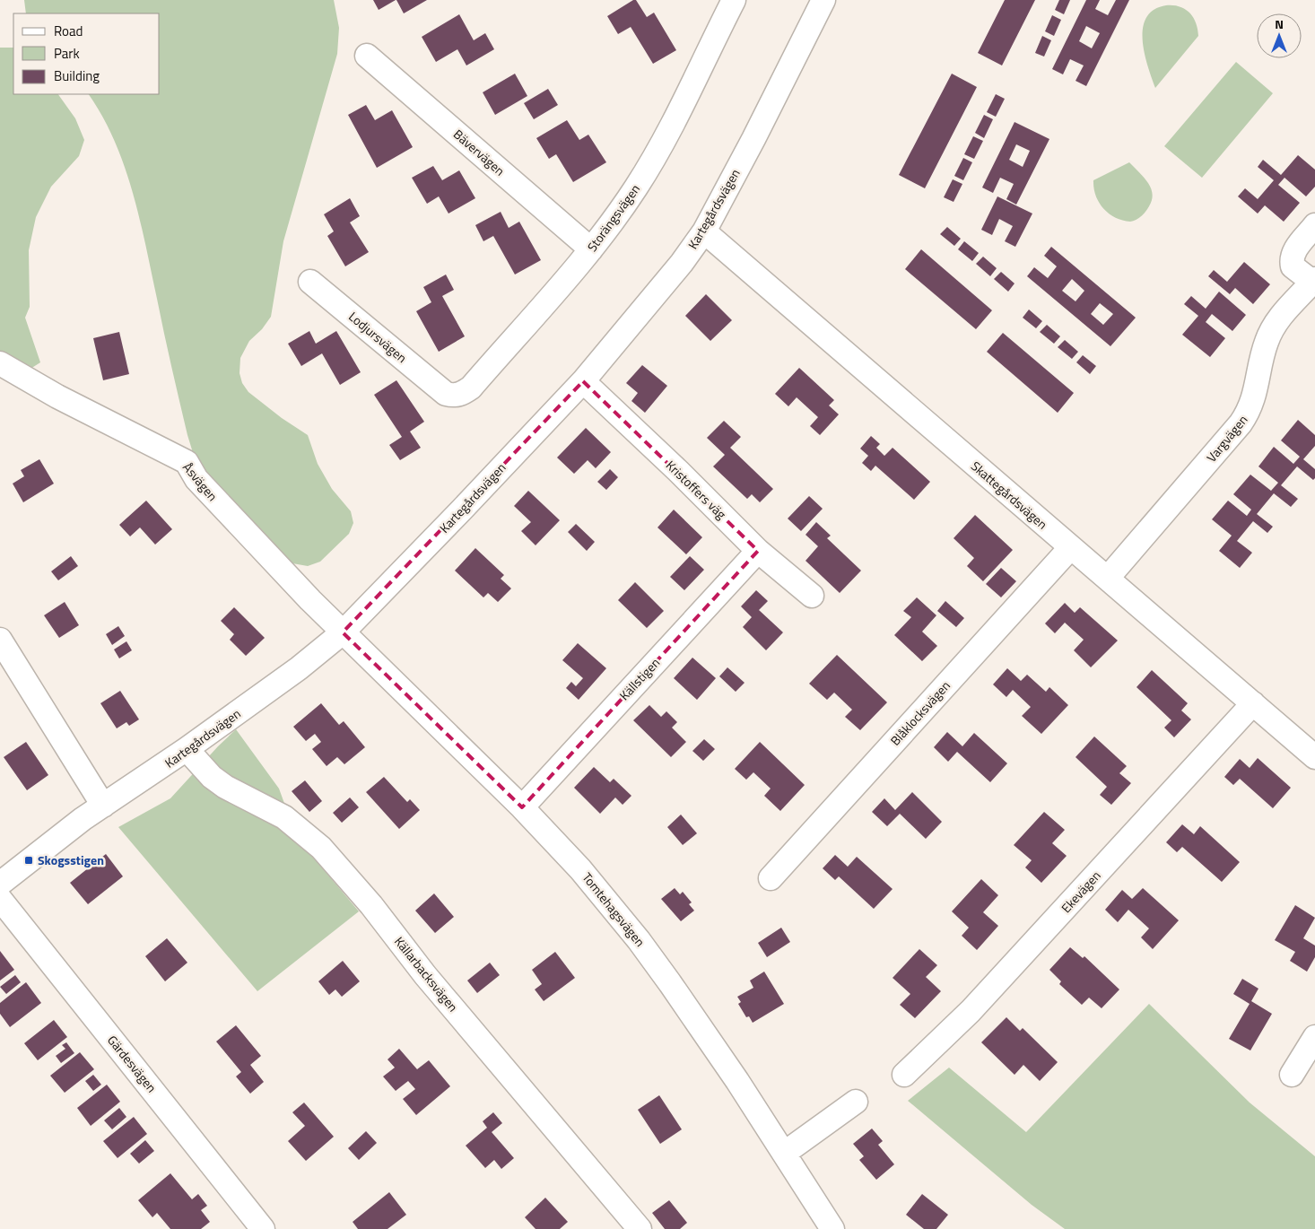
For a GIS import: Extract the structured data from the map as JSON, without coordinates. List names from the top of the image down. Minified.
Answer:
{"streets":{"street":["Bävervägen","Kartegårdsvägen","Storängsvägen","Lodjursvägen","Vargvägen","Åsvägen","Kristoffers väg","Skattegårdsvägen","Källstigen","Blåklocksvägen","Ekevägen","Tomtehagsvägen","Källarbacksvägen","Gärdesvägen"]},"crossings":[["Bävervägen","Storängsvägen"],["Kartegårdsvägen","Åsvägen"],["Kartegårdsvägen","Kristoffers väg"],["Kartegårdsvägen","Skattegårdsvägen"],["Kartegårdsvägen","Tomtehagsvägen"],["Kartegårdsvägen","Källarbacksvägen"],["Storängsvägen","Lodjursvägen"],["Vargvägen","Skattegårdsvägen"],["Åsvägen","Tomtehagsvägen"],["Kristoffers väg","Källstigen"],["Skattegårdsvägen","Blåklocksvägen"],["Skattegårdsvägen","Ekevägen"],["Källstigen","Tomtehagsvägen"]],"places":{"transit":["Skogsstigen"]},"legend":["Road","Park","Building"],"north":"top"}
